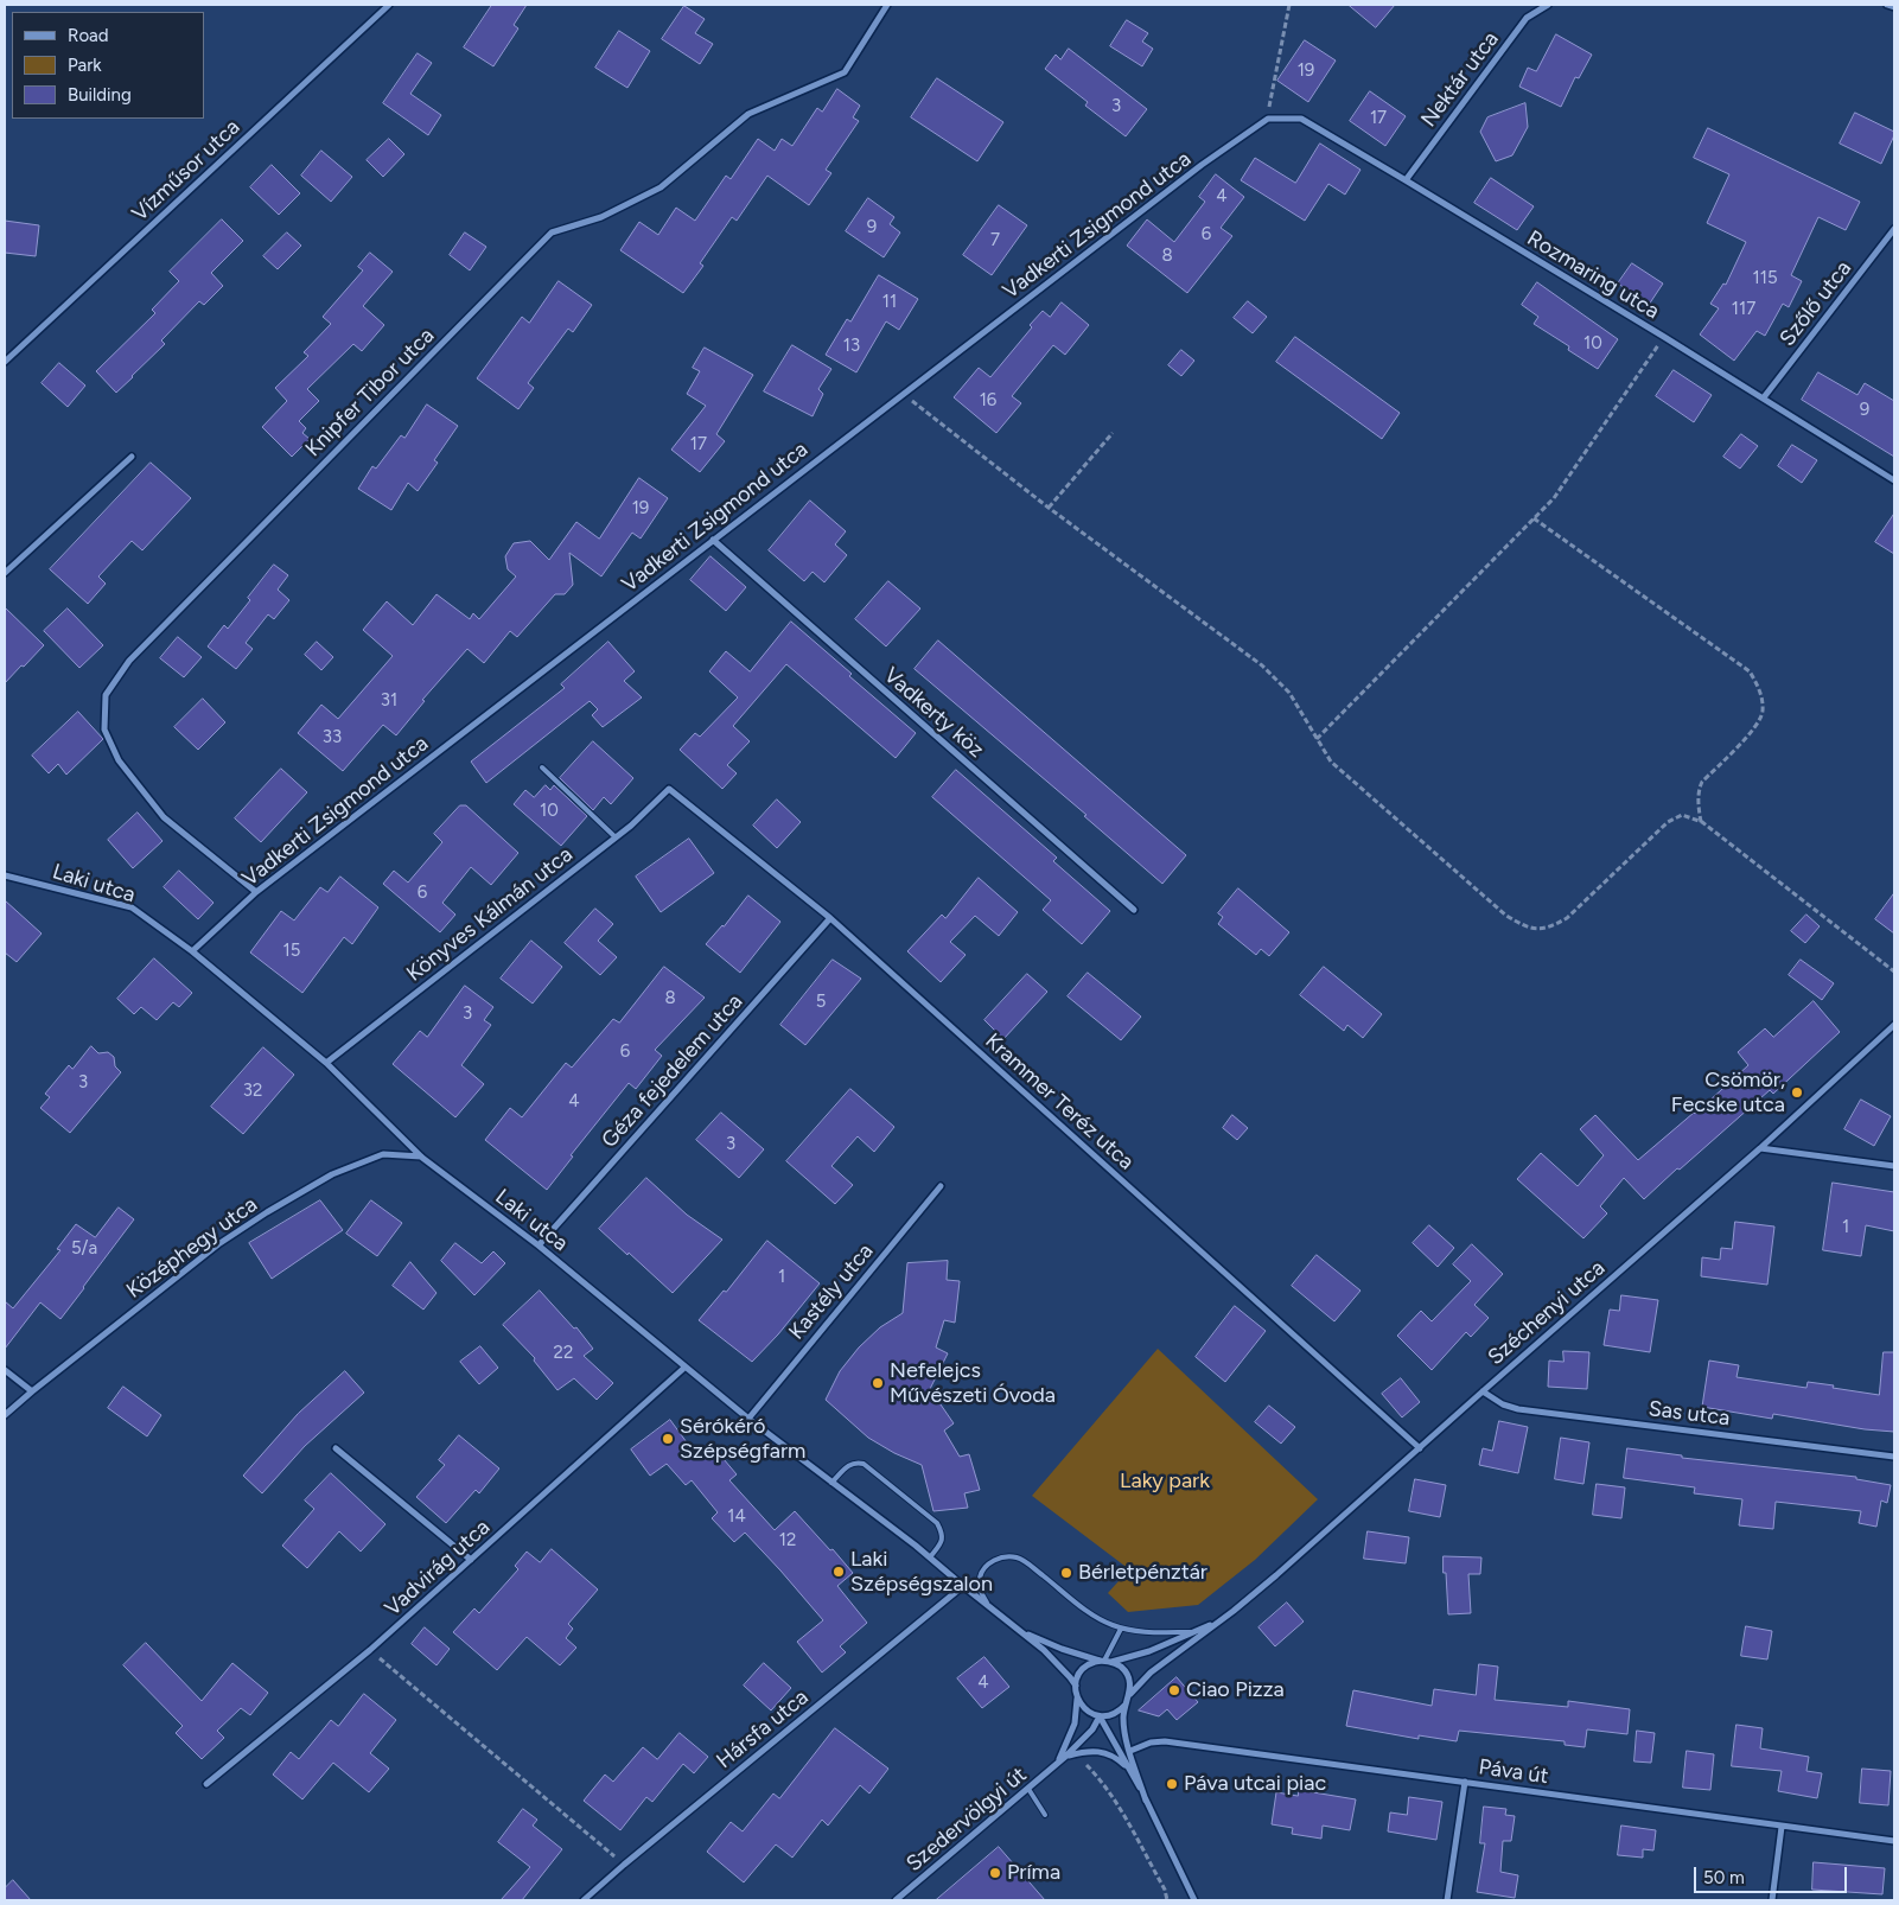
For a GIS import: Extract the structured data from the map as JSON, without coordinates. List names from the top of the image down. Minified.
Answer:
{"streets":{"street":["Nektár utca","Vízműsor utca","Vadkerti Zsigmond utca","Rozmaring utca","Szőlő utca","Knipfer Tibor utca","Vadkerty köz","Laki utca","Könyves Kálmán utca","Géza fejedelem utca","Krammer Teréz utca","Középhegy utca","Kastély utca","Széchenyi utca","Sas utca","Vadvirág utca","Hársfa utca","Páva út","Szedervölgyi út"]},"crossings":[["Nektár utca","Rozmaring utca"],["Vadkerti Zsigmond utca","Rozmaring utca"],["Vadkerti Zsigmond utca","Knipfer Tibor utca"],["Vadkerti Zsigmond utca","Vadkerty köz"],["Vadkerti Zsigmond utca","Laki utca"],["Rozmaring utca","Szőlő utca"],["Laki utca","Könyves Kálmán utca"],["Laki utca","Géza fejedelem utca"],["Laki utca","Középhegy utca"],["Laki utca","Kastély utca"],["Laki utca","Széchenyi utca"],["Laki utca","Vadvirág utca"],["Laki utca","Hársfa utca"],["Laki utca","Szedervölgyi út"],["Könyves Kálmán utca","Krammer Teréz utca"],["Géza fejedelem utca","Krammer Teréz utca"],["Krammer Teréz utca","Széchenyi utca"],["Széchenyi utca","Sas utca"],["Széchenyi utca","Szedervölgyi út"]],"parks":["Laky park"],"places":["Csömör, Fecske utca","Nefelejcs Művészeti Óvoda","Sérókéró Szépségfarm","Laki Szépségszalon","Bérletpénztár","Ciao Pizza","Páva utcai piac","Príma"],"house_numbers":["19","3","17","4","9","6","7","8","115","11","117","10","13","16","9","17","19","31","33","10","6","15","8","5","3","6","3","32","4","3","1","5/a","1","22","14","12","4"],"legend":["Road","Park","Building"],"scale_bar":"50 m"}
